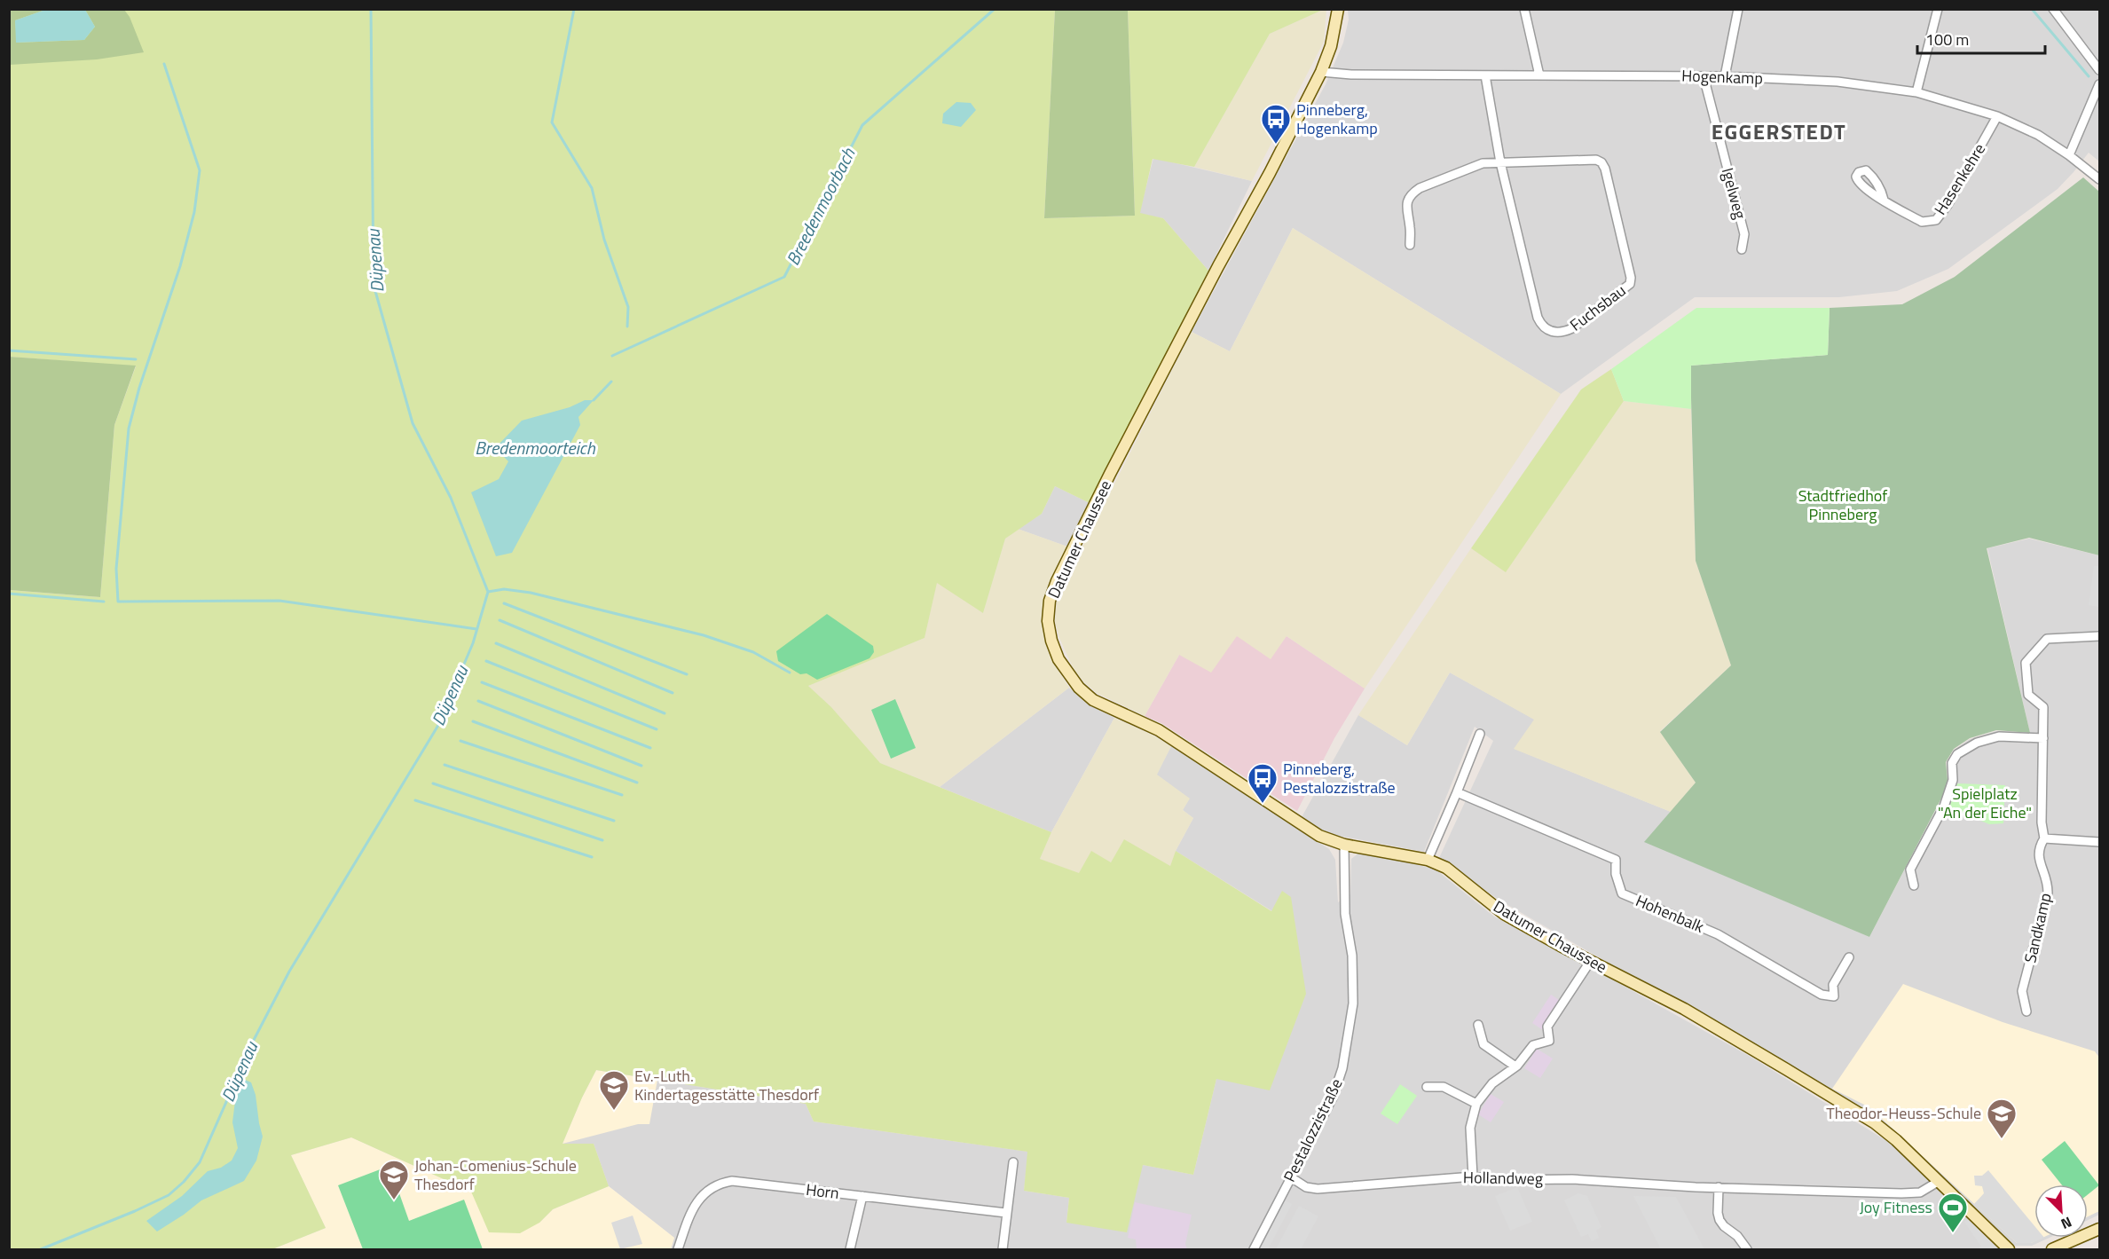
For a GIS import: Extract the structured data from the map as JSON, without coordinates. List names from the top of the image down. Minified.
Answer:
{"streets":{"street":["Hogenkamp","Hasenkehre","Igelweg","Fuchsbau","Datumer Chaussee","Hohenbalk","Sandkamp","Pestalozzistraße","Hollandweg","Horn"]},"crossings":[["Hogenkamp","Hasenkehre"],["Hogenkamp","Igelweg"],["Hogenkamp","Fuchsbau"],["Hogenkamp","Datumer Chaussee"],["Datumer Chaussee","Pestalozzistraße"],["Datumer Chaussee","Hollandweg"],["Pestalozzistraße","Hollandweg"]],"districts":["EGGERSTEDT"],"water":["Breedenmoorbach","Düpenau","Bredenmoorteich"],"parks":["Stadtfriedhof Pinneberg","Spielplatz \"An der Eiche\""],"places":{"bus stop":["Pinneberg, Hogenkamp","Pinneberg, Pestalozzistraße"],"school or university":["Ev.-Luth. Kindertagesstätte Thesdorf","Theodor-Heuss-Schule","Johan-Comenius-Schule Thesdorf"],"sports":["Joy Fitness"]},"scale_bar":"100 m","north":"bottom right"}
